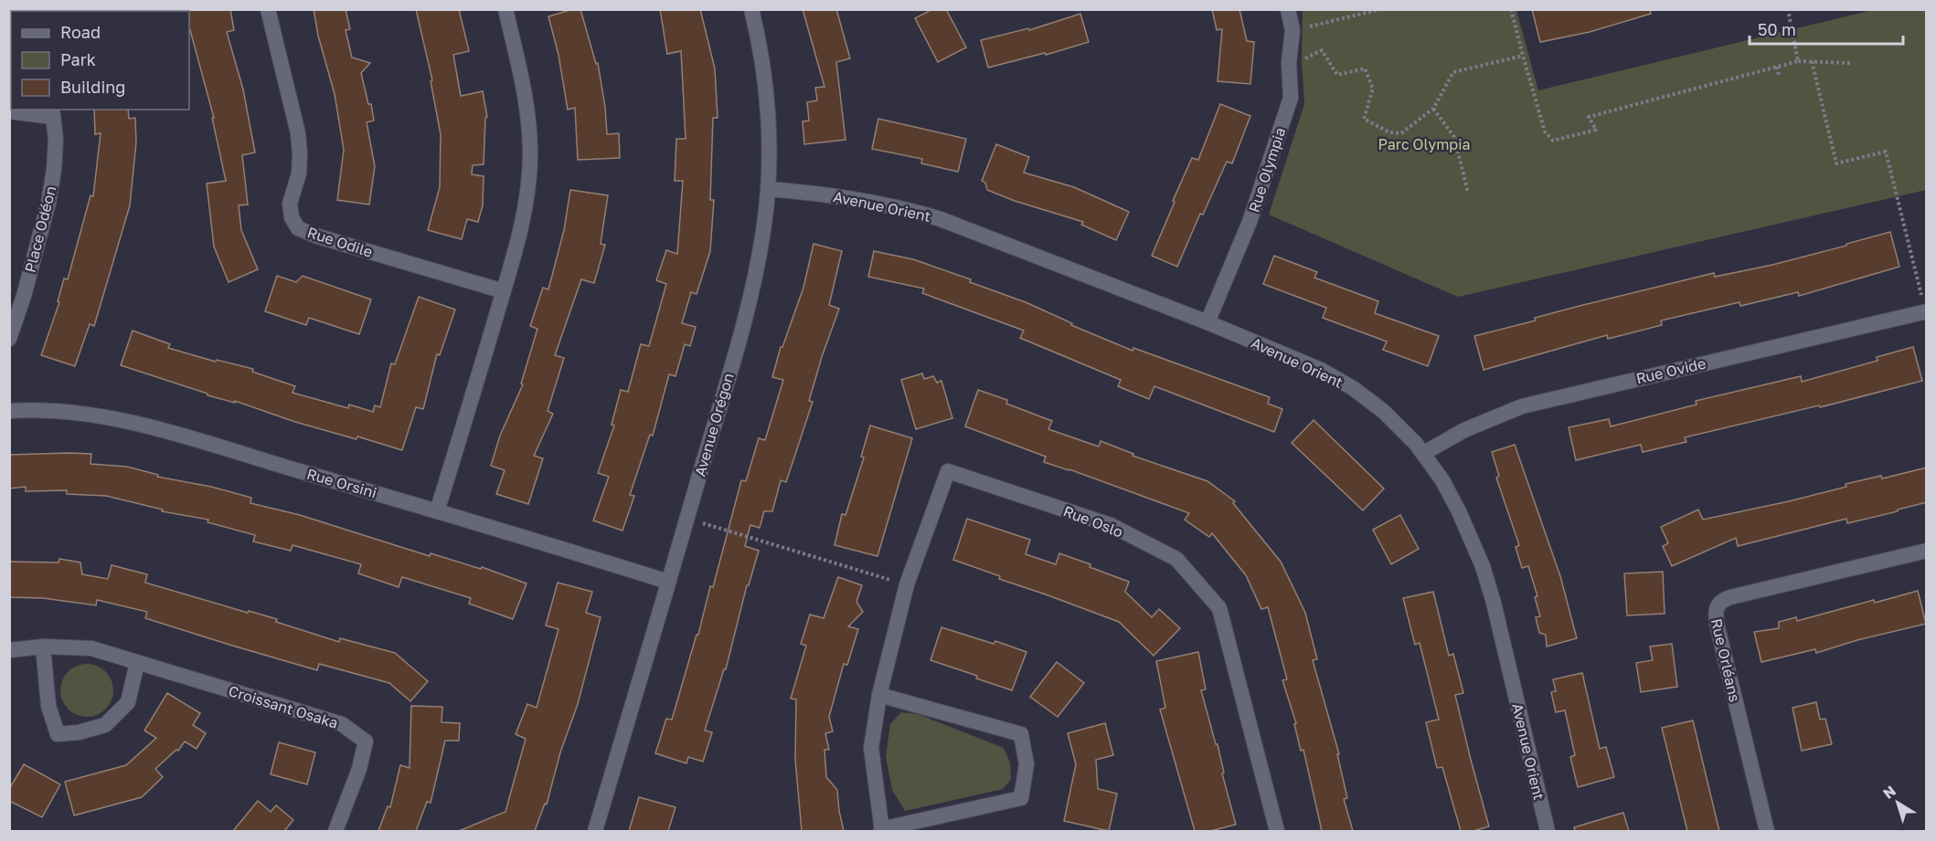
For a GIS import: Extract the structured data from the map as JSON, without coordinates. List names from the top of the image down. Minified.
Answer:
{"streets":{"street":["Rue Olympia","Avenue Orient","Place Odéon","Rue Odile","Rue Ovide","Avenue Orégon","Rue Orsini","Rue Oslo","Rue Orléans","Croissant Osaka"]},"crossings":[["Rue Olympia","Avenue Orient"],["Avenue Orient","Rue Ovide"],["Avenue Orient","Avenue Orégon"],["Avenue Orégon","Rue Orsini"]],"parks":["Parc Olympia"],"legend":["Road","Park","Building"],"scale_bar":"50 m","north":"top left"}
